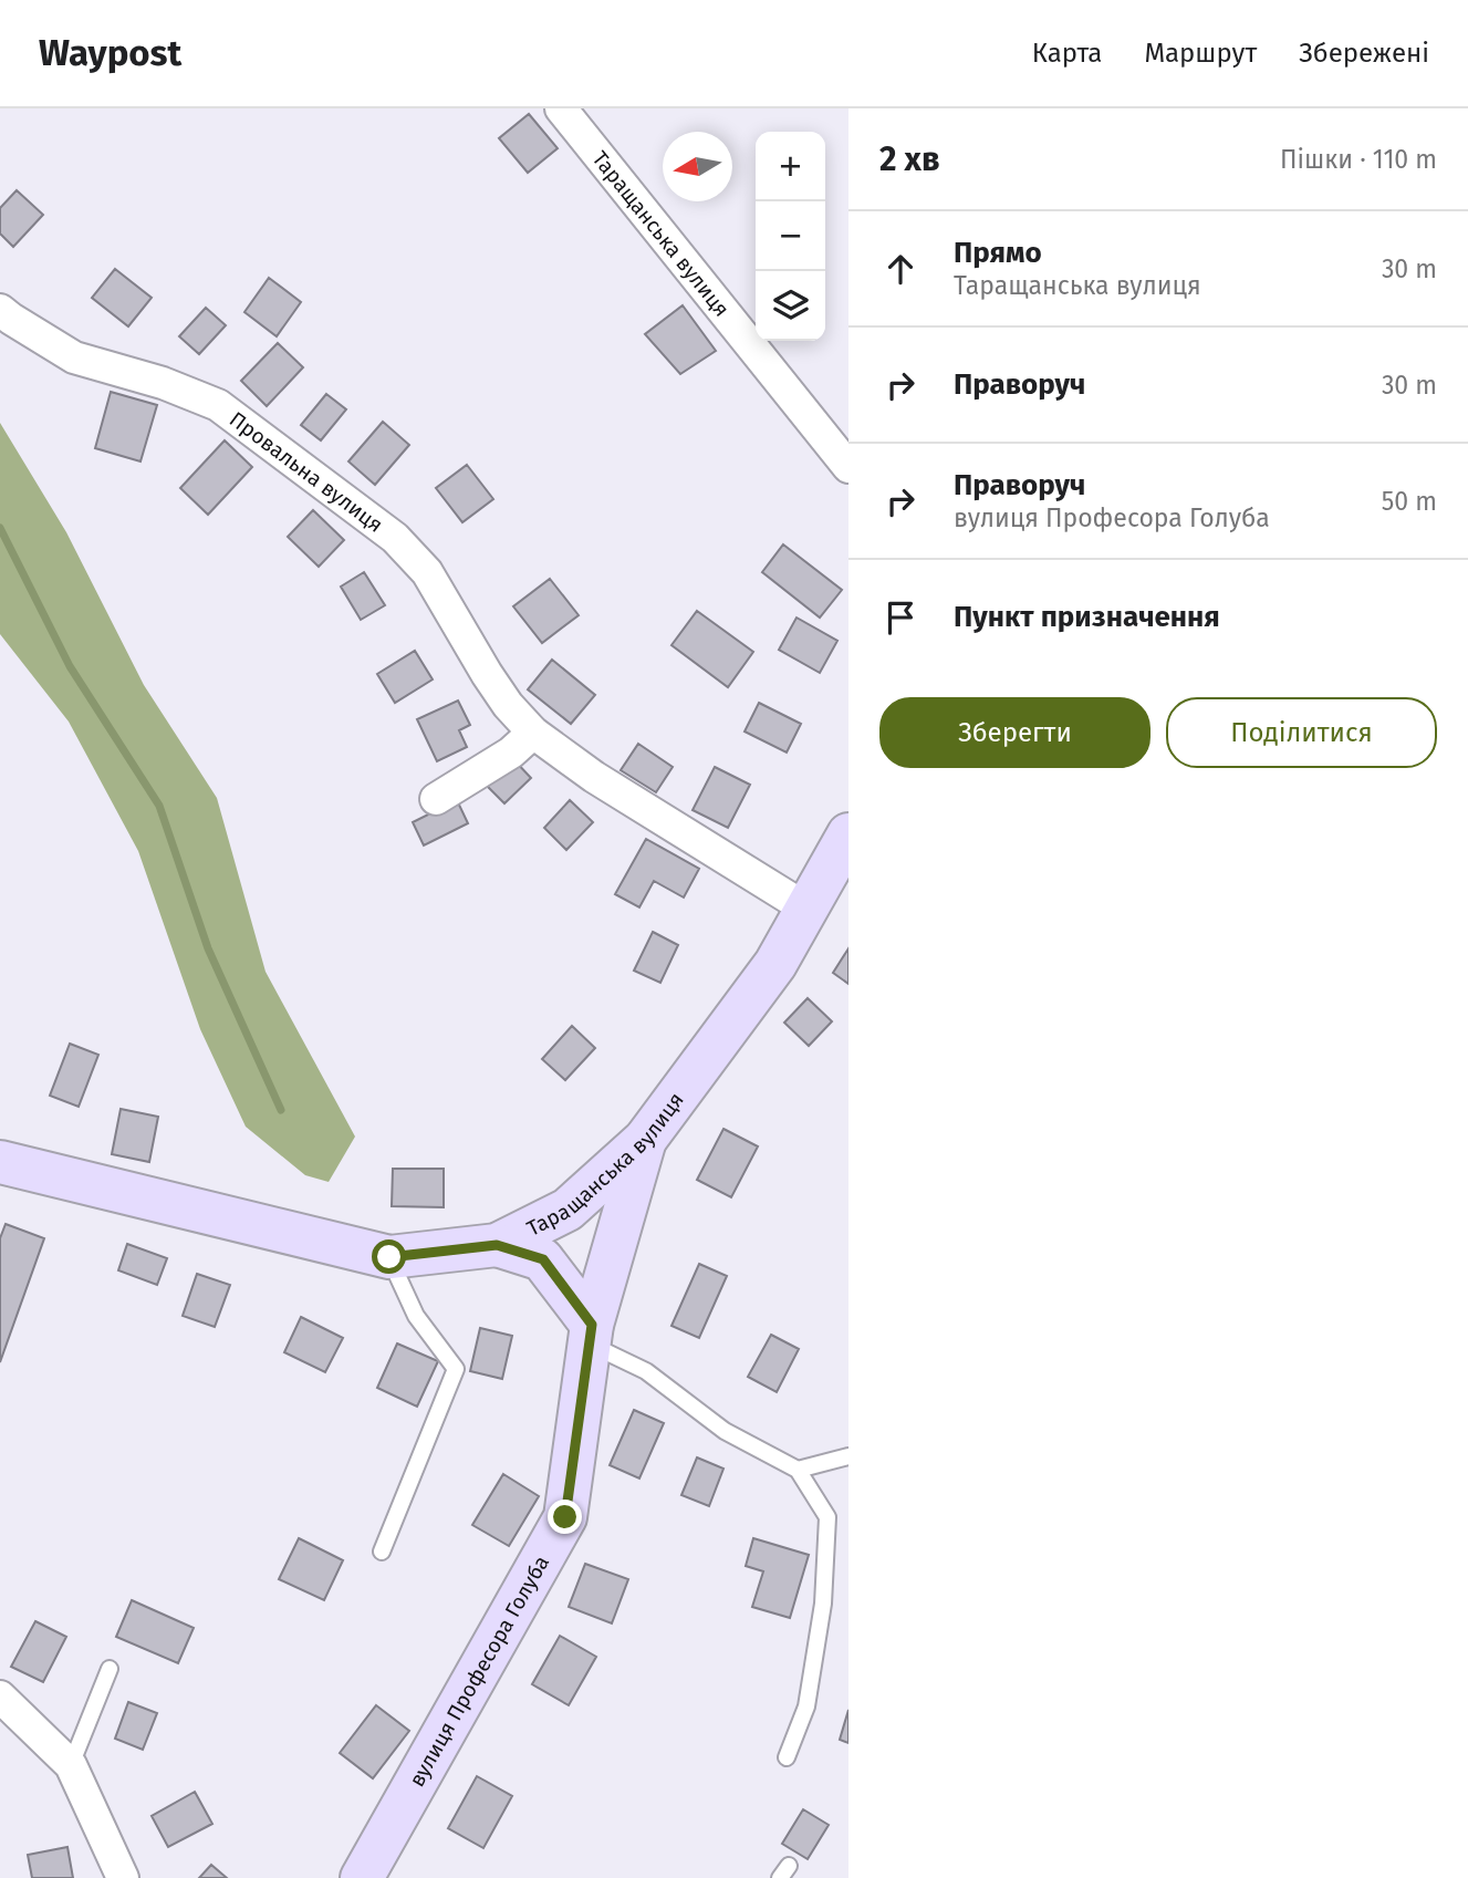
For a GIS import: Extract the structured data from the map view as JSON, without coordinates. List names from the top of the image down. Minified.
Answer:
{"streets":{"main road":["Таращанська вулиця","вулиця Професора Голуба"],"street":["Провальна вулиця"]},"crossings":[["Таращанська вулиця","Провальна вулиця"],["Таращанська вулиця","вулиця Професора Голуба"]],"north":"left","page":{"header":"Waypost","nav":["Карта","Маршрут","Збережені"],"heading":["2 хв","Пішки · 110 m"],"map_buttons":["+","−"],"list":[["Прямо","Таращанська вулиця","30 m"],["Праворуч","30 m"],["Праворуч","вулиця Професора Голуба","50 m"],"Пункт призначення"],"buttons":["Зберегти","Поділитися"]}}
